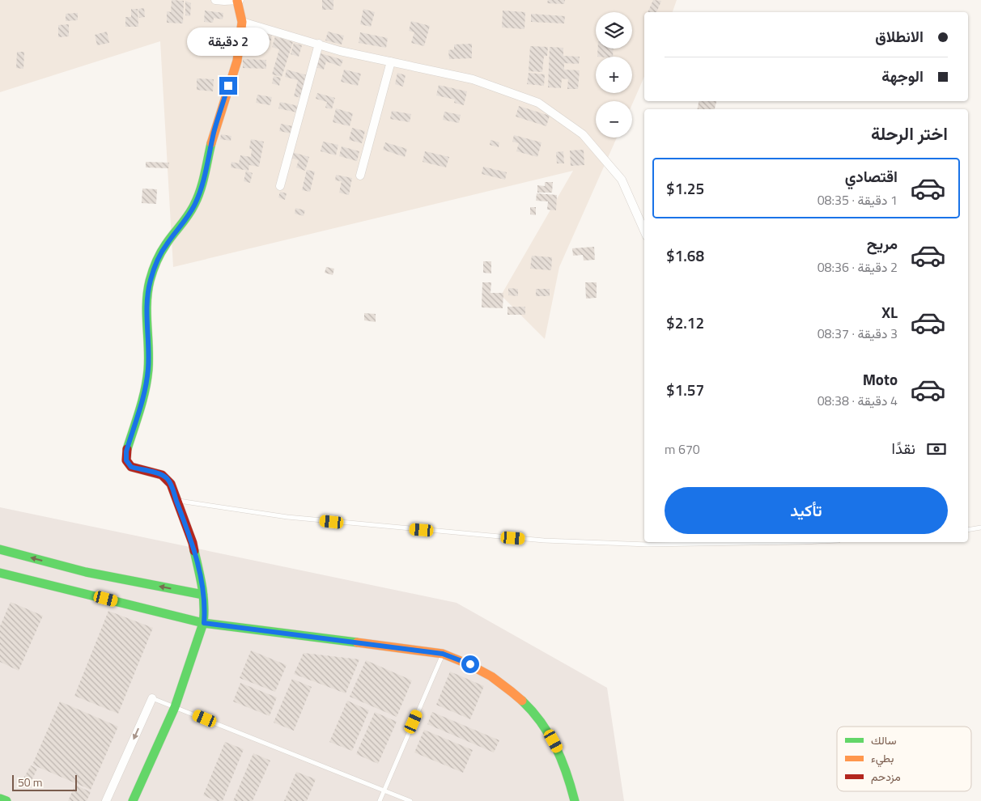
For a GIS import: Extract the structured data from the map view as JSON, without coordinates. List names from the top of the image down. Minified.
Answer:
{"legend":["سالك","بطيء","مزدحم"],"scale_bar":"50 m","page":{"map_buttons":["+","−"],"banner":["الانطلاق","الوجهة"],"bubble":"2 دقيقة","heading":"اختر الرحلة","list":[{"name":"اقتصادي","note":"1 دقيقة · 08:35","value":"$1.25"},{"name":"مريح","note":"2 دقيقة · 08:36","value":"$1.68"},{"name":"XL","note":"3 دقيقة · 08:37","value":"$2.12"},{"name":"Moto","note":"4 دقيقة · 08:38","value":"$1.57"}],"pay":["نقدًا","670 m"],"buttons":"تأكيد","scale":"50 m"}}
